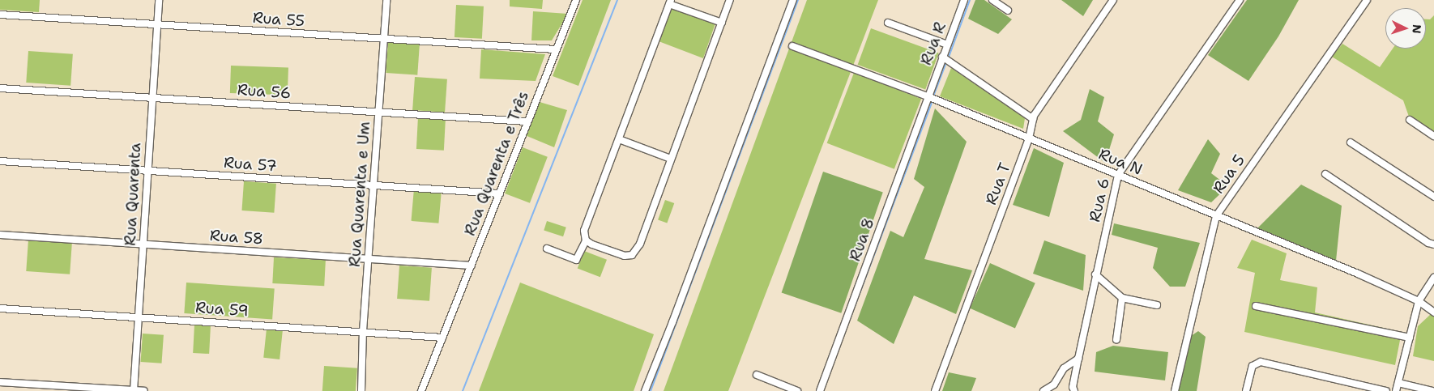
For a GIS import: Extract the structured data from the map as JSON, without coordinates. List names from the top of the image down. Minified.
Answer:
{"streets":{"street":["Rua 55","Rua R","Rua 56","Rua N","Rua Quarenta e Três","Rua 57","Rua 5","Rua T","Rua Quarenta","Rua Quarenta e Um","Rua 6","Rua 58","Rua 8","Rua 59"]},"crossings":[["Rua 55","Rua Quarenta e Três"],["Rua 55","Rua Quarenta"],["Rua 55","Rua Quarenta e Um"],["Rua R","Rua N"],["Rua R","Rua 8"],["Rua 56","Rua Quarenta e Três"],["Rua 56","Rua Quarenta"],["Rua 56","Rua Quarenta e Um"],["Rua N","Rua 5"],["Rua N","Rua T"],["Rua N","Rua 6"],["Rua N","Rua 8"],["Rua Quarenta e Três","Rua 57"],["Rua Quarenta e Três","Rua 58"],["Rua Quarenta e Três","Rua 59"],["Rua 57","Rua Quarenta"],["Rua 57","Rua Quarenta e Um"],["Rua Quarenta","Rua 58"],["Rua Quarenta","Rua 59"],["Rua Quarenta e Um","Rua 58"],["Rua Quarenta e Um","Rua 59"]],"north":"right"}
